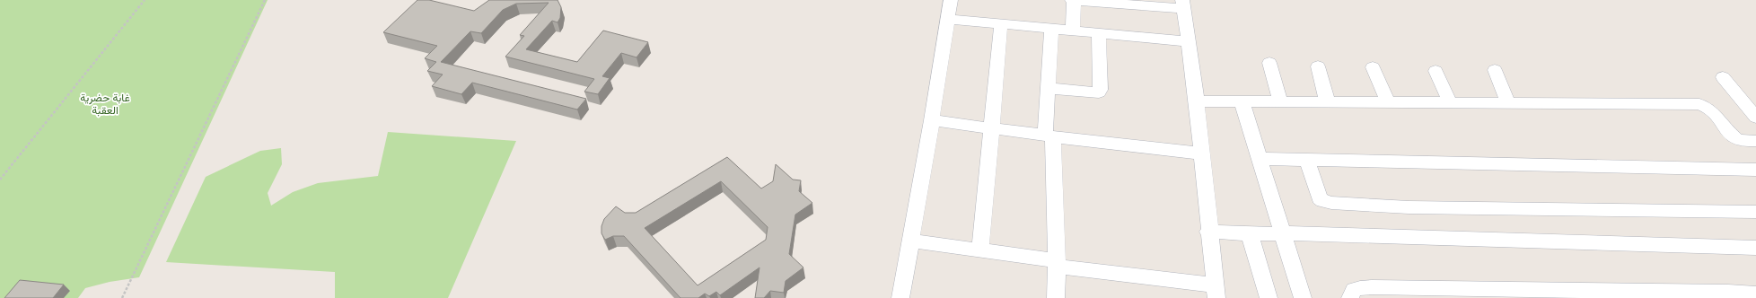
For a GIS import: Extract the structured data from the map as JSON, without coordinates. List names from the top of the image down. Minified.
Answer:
{"parks":["غابة حضرية العقبة"]}
